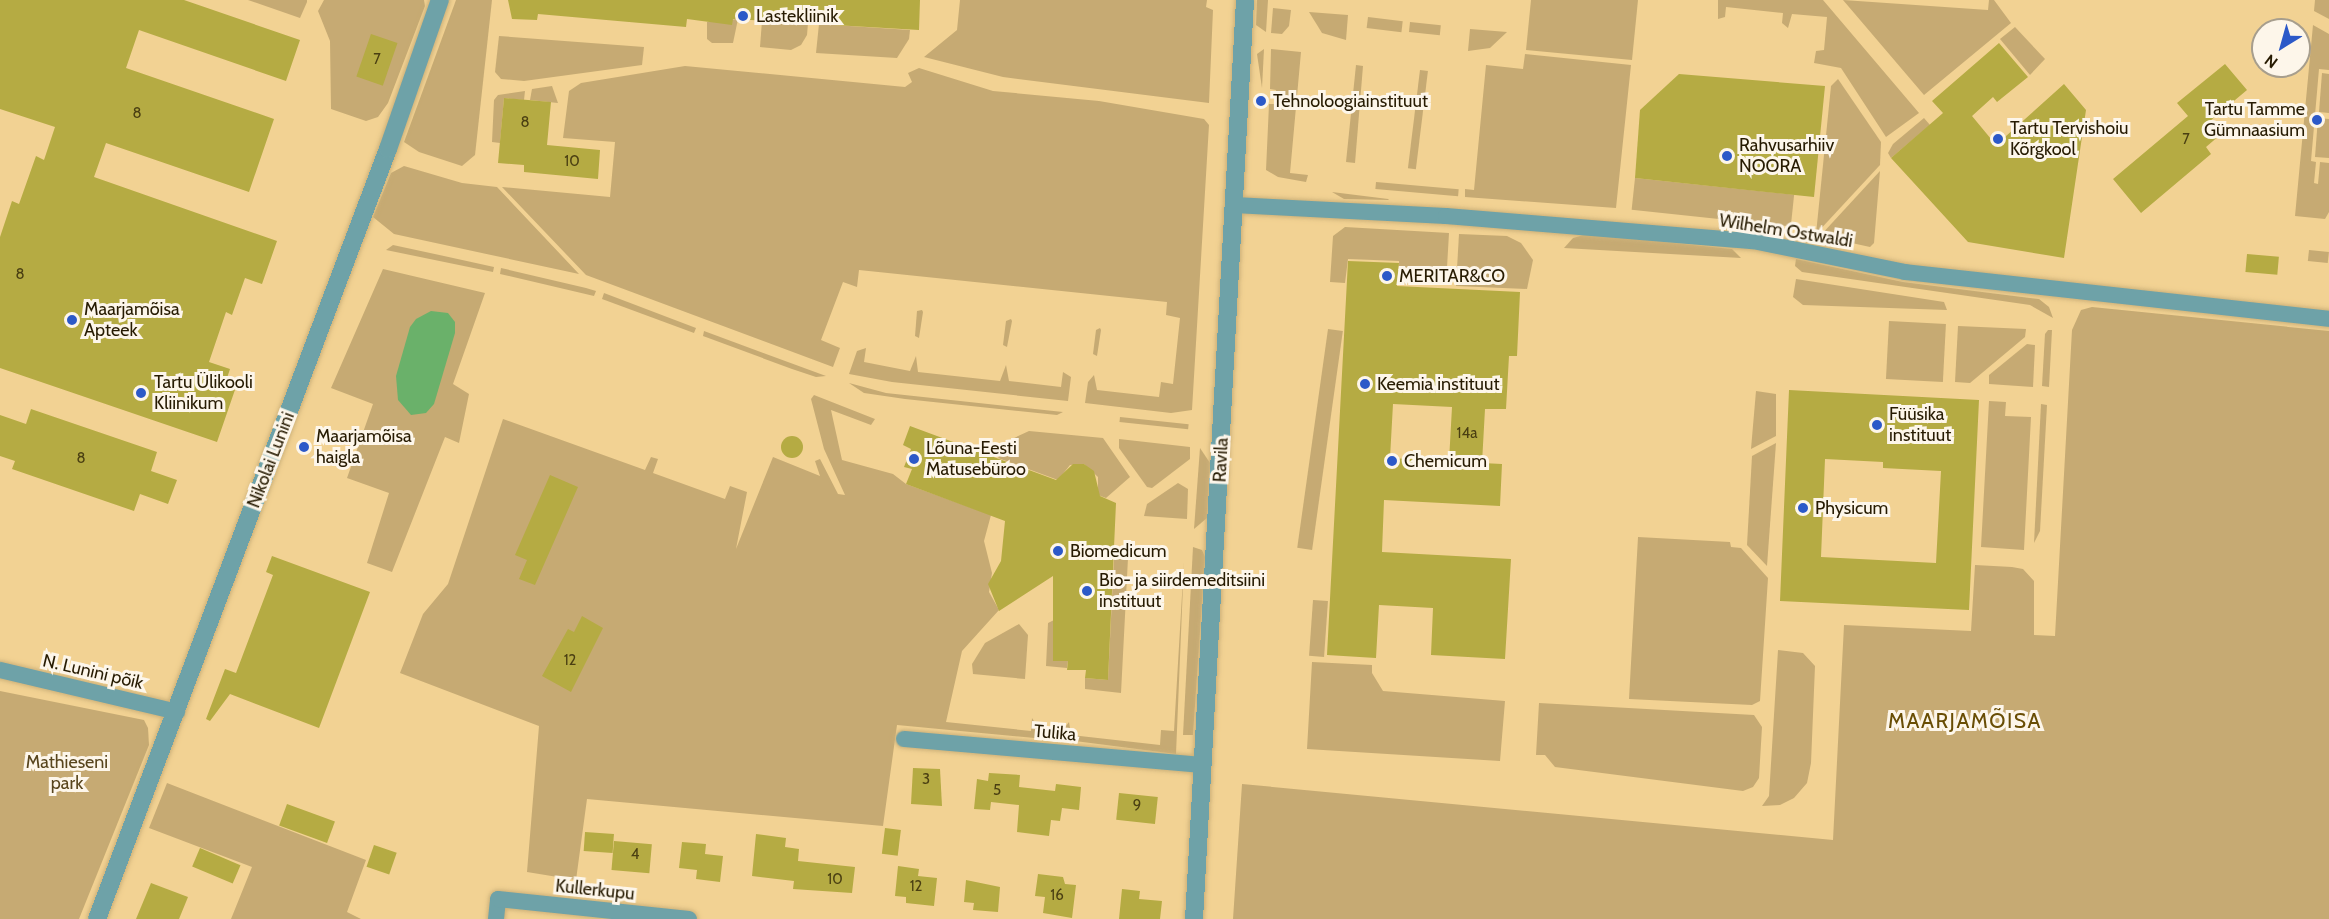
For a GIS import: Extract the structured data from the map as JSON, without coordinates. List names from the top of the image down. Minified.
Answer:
{"streets":{"street":["Wilhelm Ostwaldi","Nikolai Lunini","Ravila","N. Lunini põik","Tulika","Kullerkupu"]},"crossings":[["Wilhelm Ostwaldi","Ravila"],["Nikolai Lunini","N. Lunini põik"],["Ravila","Tulika"]],"districts":["MAARJAMÕISA"],"parks":["Mathieseni park"],"places":["Lastekliinik","Tehnoloogiainstituut","Tartu Tamme Gümnaasium","Tartu Tervishoiu Kõrgkool","Rahvusarhiiv NOORA","MERITAR&CO","Maarjamõisa Apteek","Keemia instituut","Tartu Ülikooli Kliinikum","Füüsika instituut","Maarjamõisa haigla","Lõuna-Eesti Matusebüroo","Chemicum","Physicum","Biomedicum","Bio- ja siirdemeditsiini instituut"],"house_numbers":["7","8","8","7","10","8","14a","8","12","3","5","9","4","10","12","16"],"north":"bottom left"}
